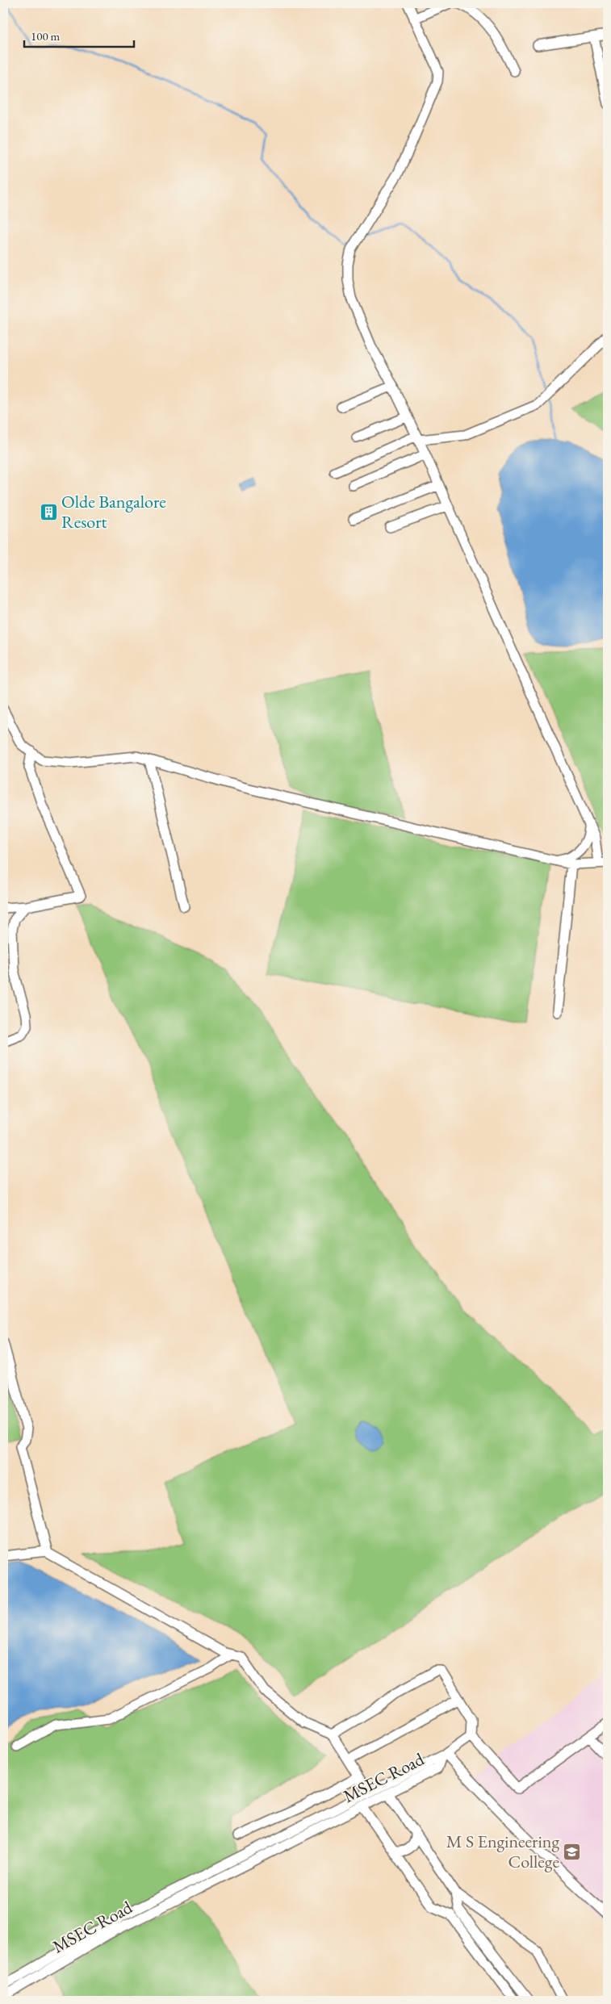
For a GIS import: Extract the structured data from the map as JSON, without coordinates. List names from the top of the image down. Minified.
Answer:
{"streets":{"street":["MSEC Road"]},"places":{"building":["Olde Bangalore Resort"],"school or university":["M S Engineering College"]},"scale_bar":"100 m"}
